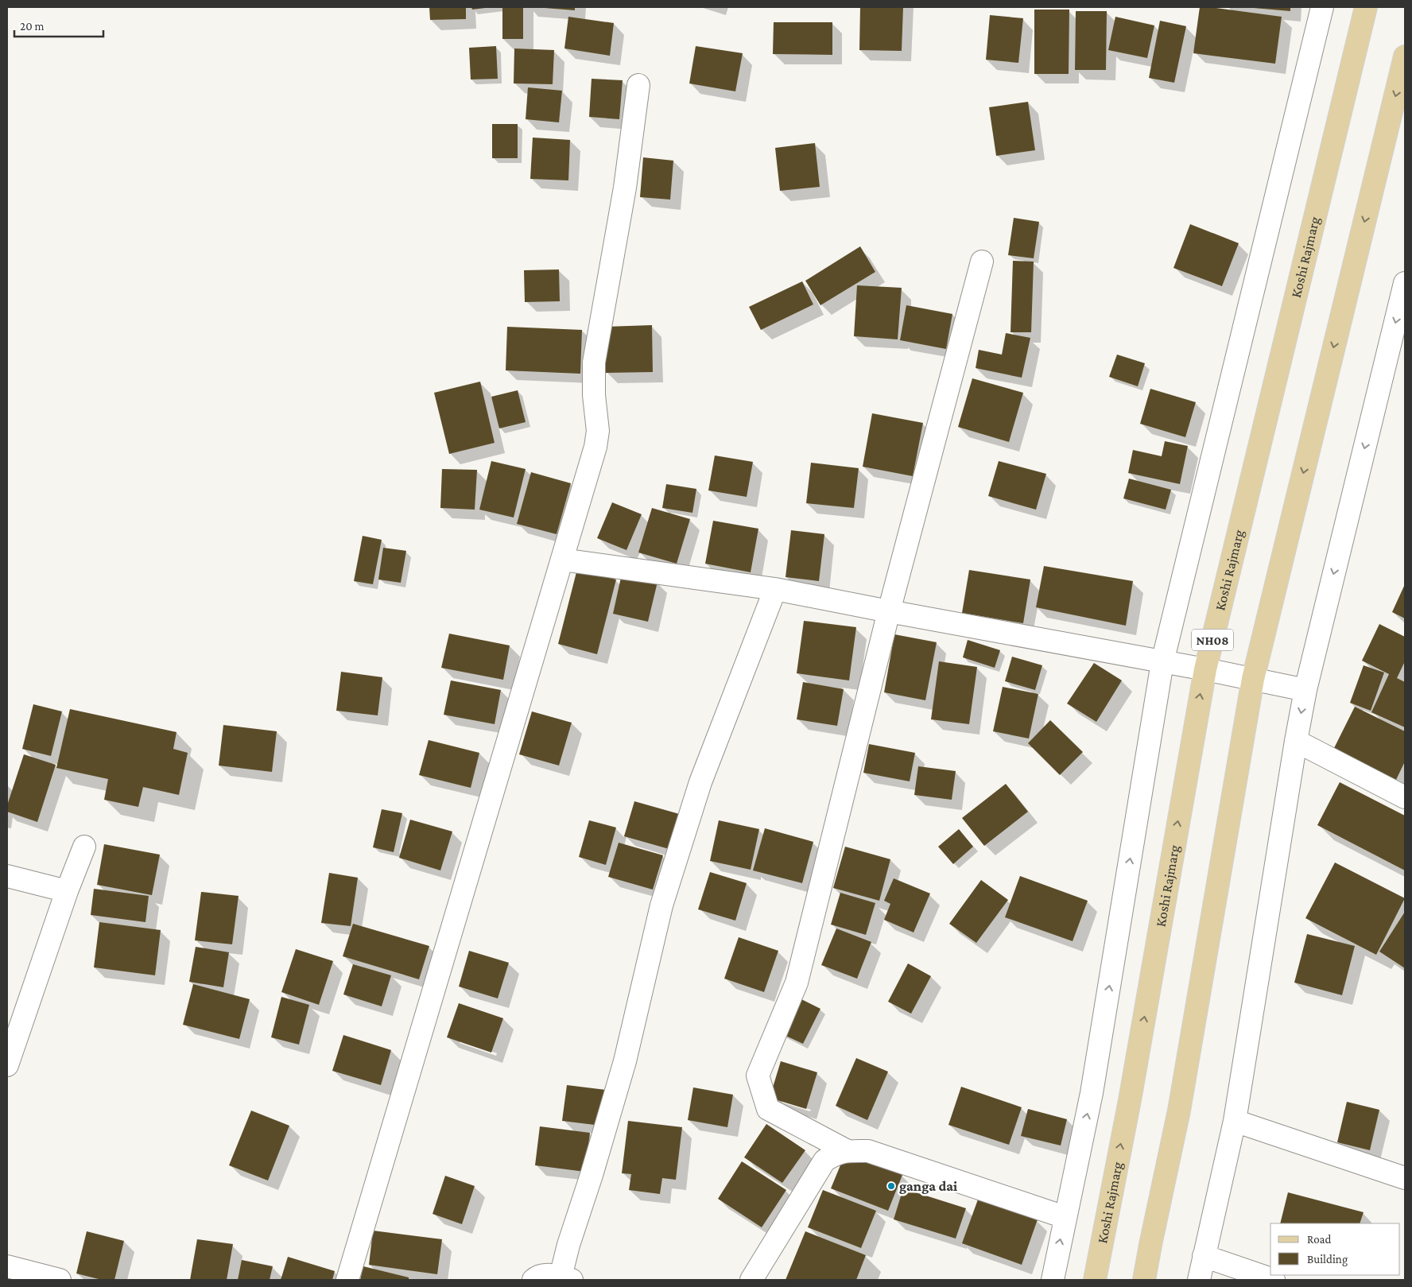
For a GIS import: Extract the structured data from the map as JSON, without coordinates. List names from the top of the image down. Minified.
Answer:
{"streets":{"main road":["Koshi Rajmarg","NH08"]},"places":["ganga dai"],"legend":["Road","Building"],"scale_bar":"20 m"}
